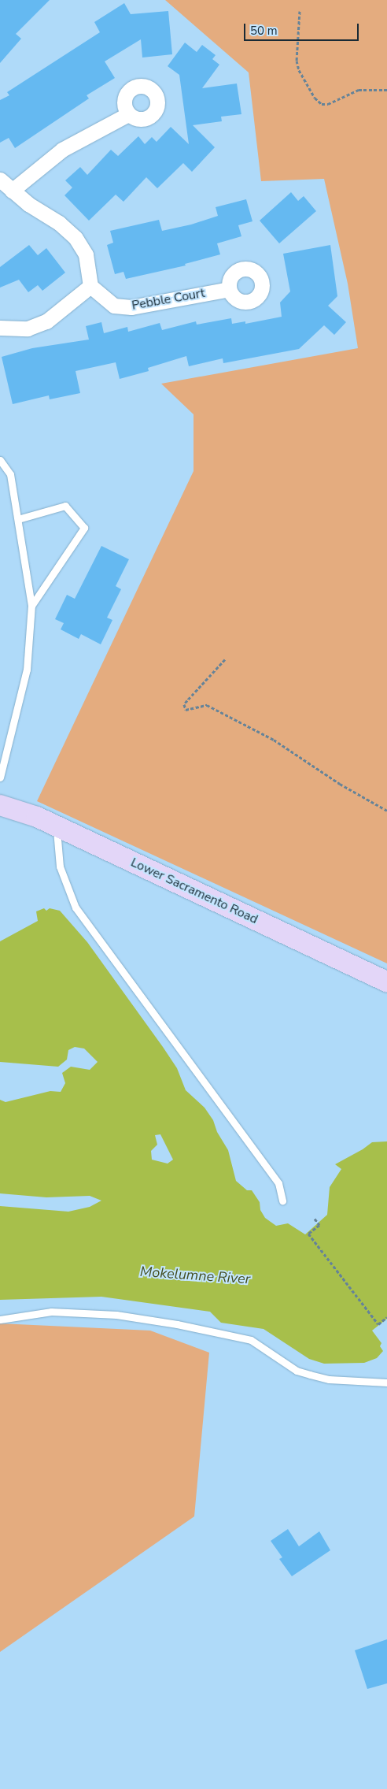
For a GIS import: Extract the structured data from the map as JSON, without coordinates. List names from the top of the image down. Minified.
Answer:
{"streets":{"main road":["Lower Sacramento Road"],"street":["Pebble Court"]},"water":["Mokelumne River"],"scale_bar":"50 m"}
